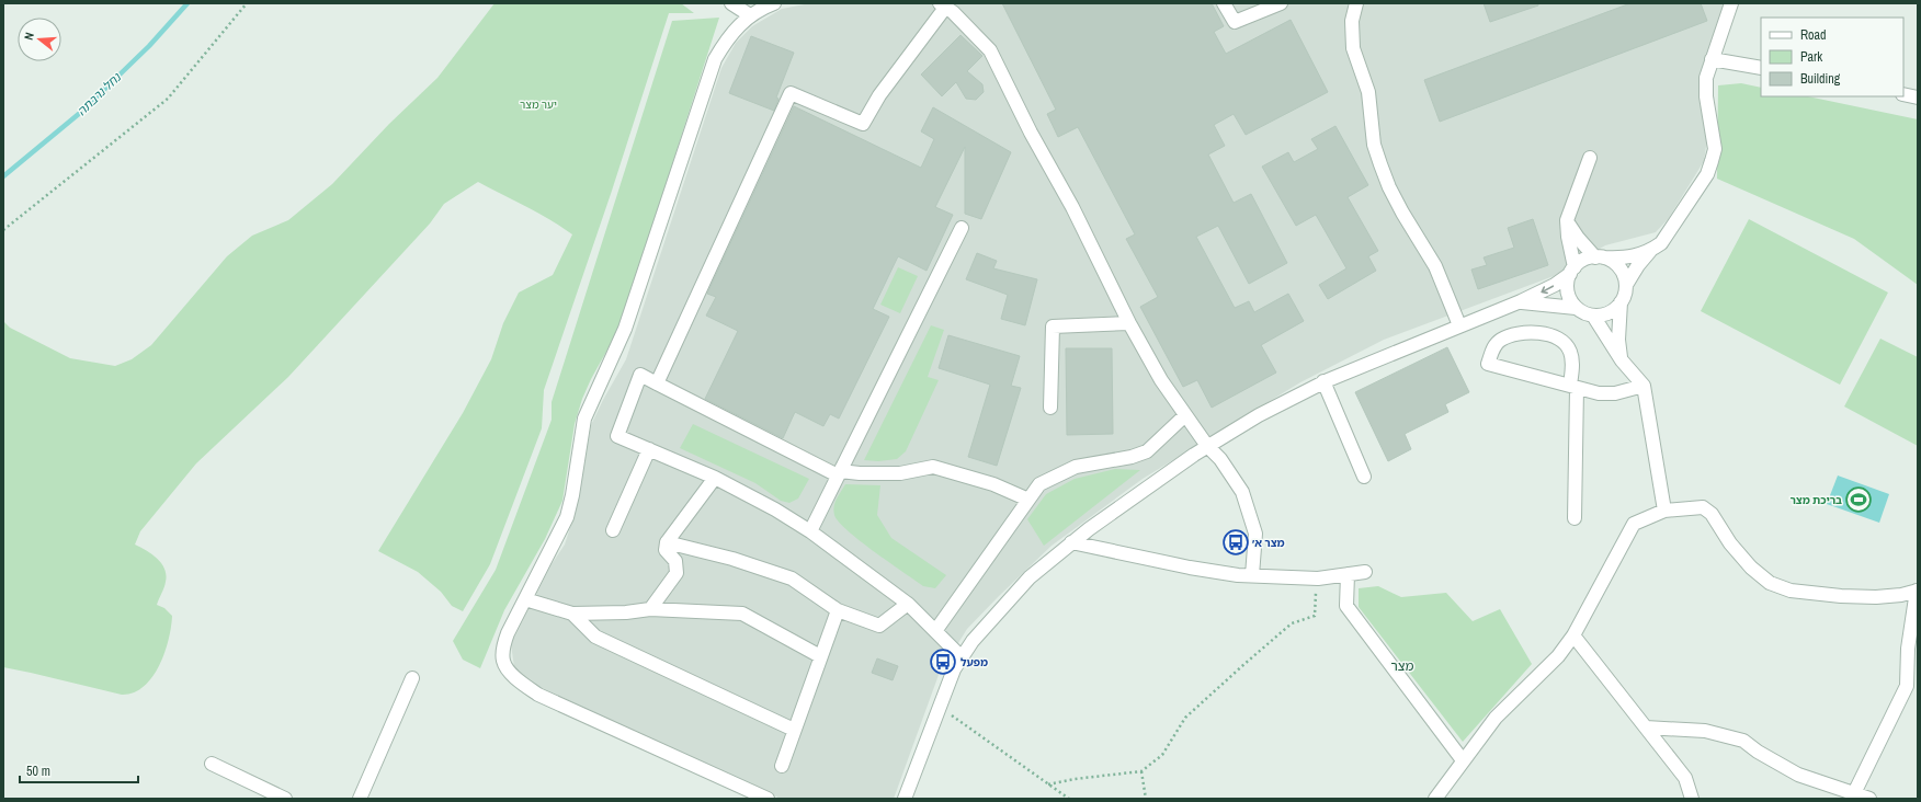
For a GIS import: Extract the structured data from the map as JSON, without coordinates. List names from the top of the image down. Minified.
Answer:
{"districts":["מצר"],"water":["נחל נרבתה"],"parks":["יער מצר"],"places":{"sports":["בריכת מצר"],"bus stop":["מצר א׳","מפעל"]},"legend":["Road","Park","Building"],"scale_bar":"50 m","north":"left"}
